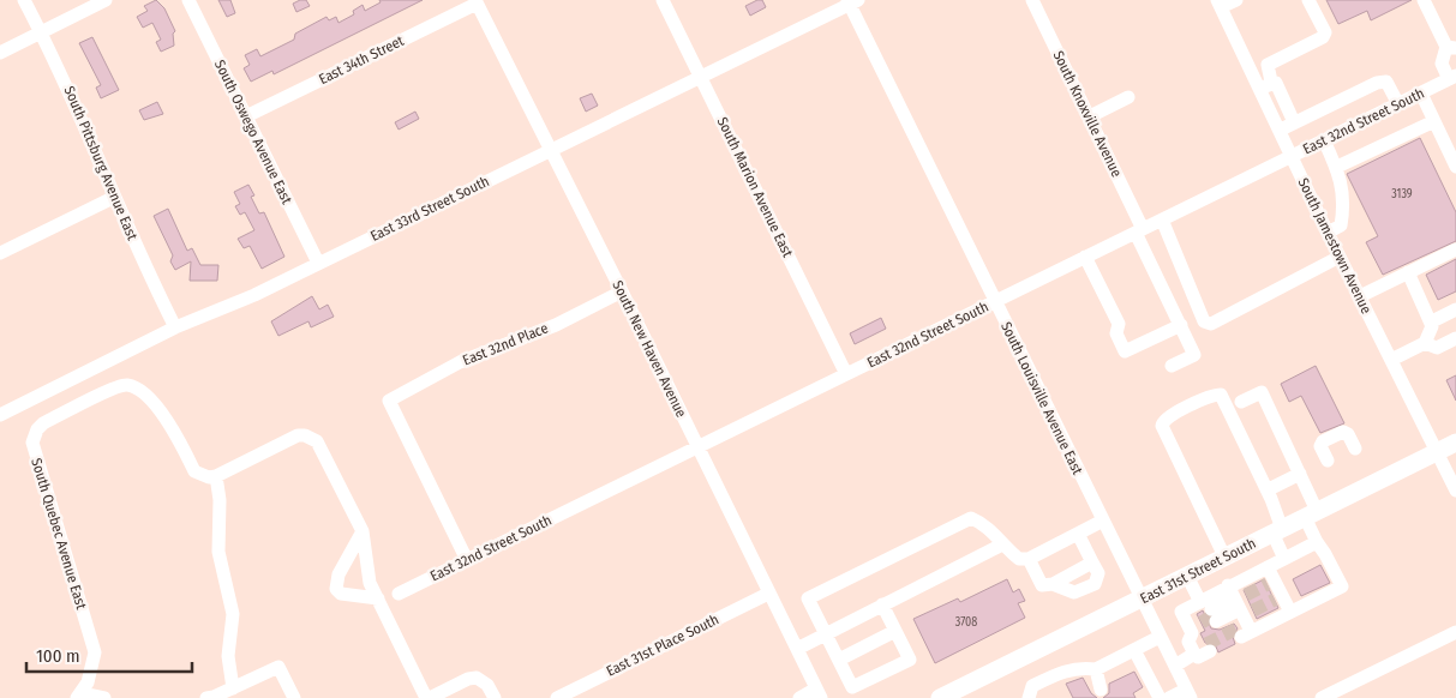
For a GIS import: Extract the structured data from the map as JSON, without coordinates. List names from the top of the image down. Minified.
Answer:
{"streets":{"main road":["East 31st Street South"],"street":["East 34th Street","South Knoxville Avenue","East 32nd Street South","South Oswego Avenue East","South Pittsburg Avenue East","South Marion Avenue East","East 33rd Street South","South Jamestown Avenue","East 32nd Place","South New Haven Avenue","South Louisville Avenue East","South Quebec Avenue East","East 31st Place South"]},"crossings":[["East 34th Street","South Oswego Avenue East"],["East 34th Street","South New Haven Avenue"],["South Knoxville Avenue","East 32nd Street South"],["East 32nd Street South","South Marion Avenue East"],["East 32nd Street South","South Jamestown Avenue"],["East 32nd Street South","East 32nd Place"],["East 32nd Street South","South New Haven Avenue"],["East 32nd Street South","South Louisville Avenue East"],["South Oswego Avenue East","East 33rd Street South"],["South Pittsburg Avenue East","East 33rd Street South"],["South Marion Avenue East","East 33rd Street South"],["East 33rd Street South","South New Haven Avenue"],["East 33rd Street South","South Louisville Avenue East"],["South Jamestown Avenue","East 31st Street South"],["East 32nd Place","South New Haven Avenue"],["South New Haven Avenue","East 31st Place South"],["South Louisville Avenue East","East 31st Street South"]],"house_numbers":["3139","3708"],"scale_bar":"100 m"}
